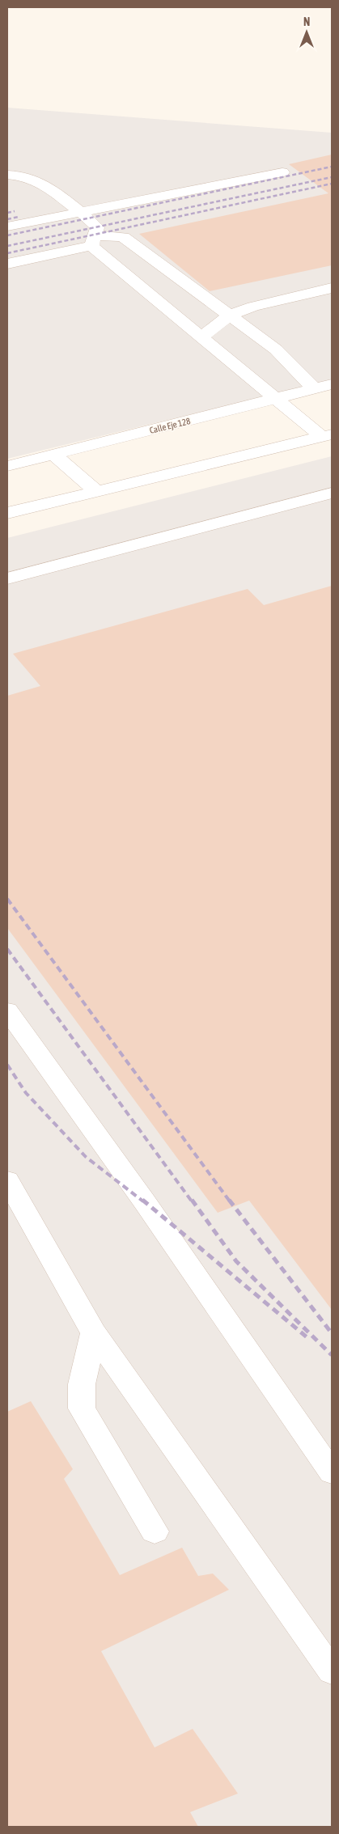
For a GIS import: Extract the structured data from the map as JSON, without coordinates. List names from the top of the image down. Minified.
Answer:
{"streets":{"street":["Calle Eje 128"]},"north":"top"}
